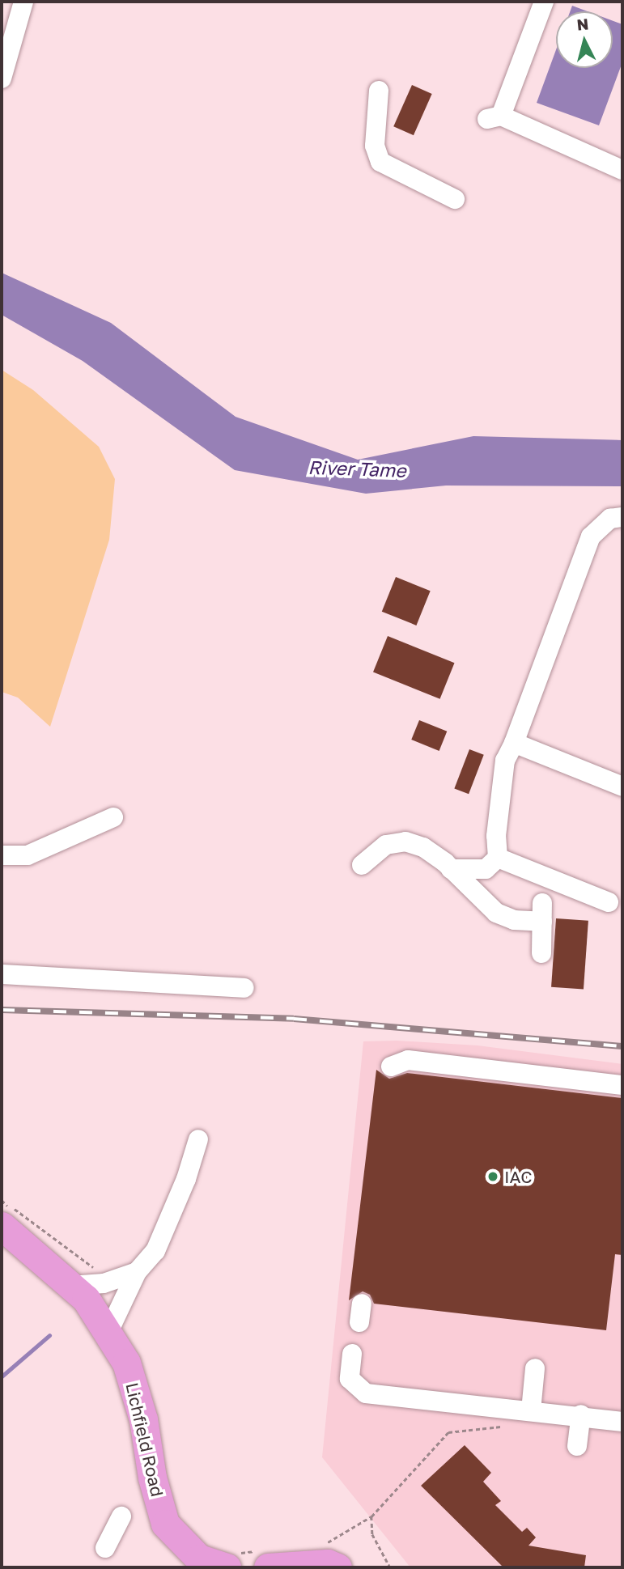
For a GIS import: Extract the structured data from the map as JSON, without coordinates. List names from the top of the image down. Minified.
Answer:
{"streets":{"highway":["Lichfield Road"]},"water":["River Tame"],"places":["IAC"],"north":"top"}
